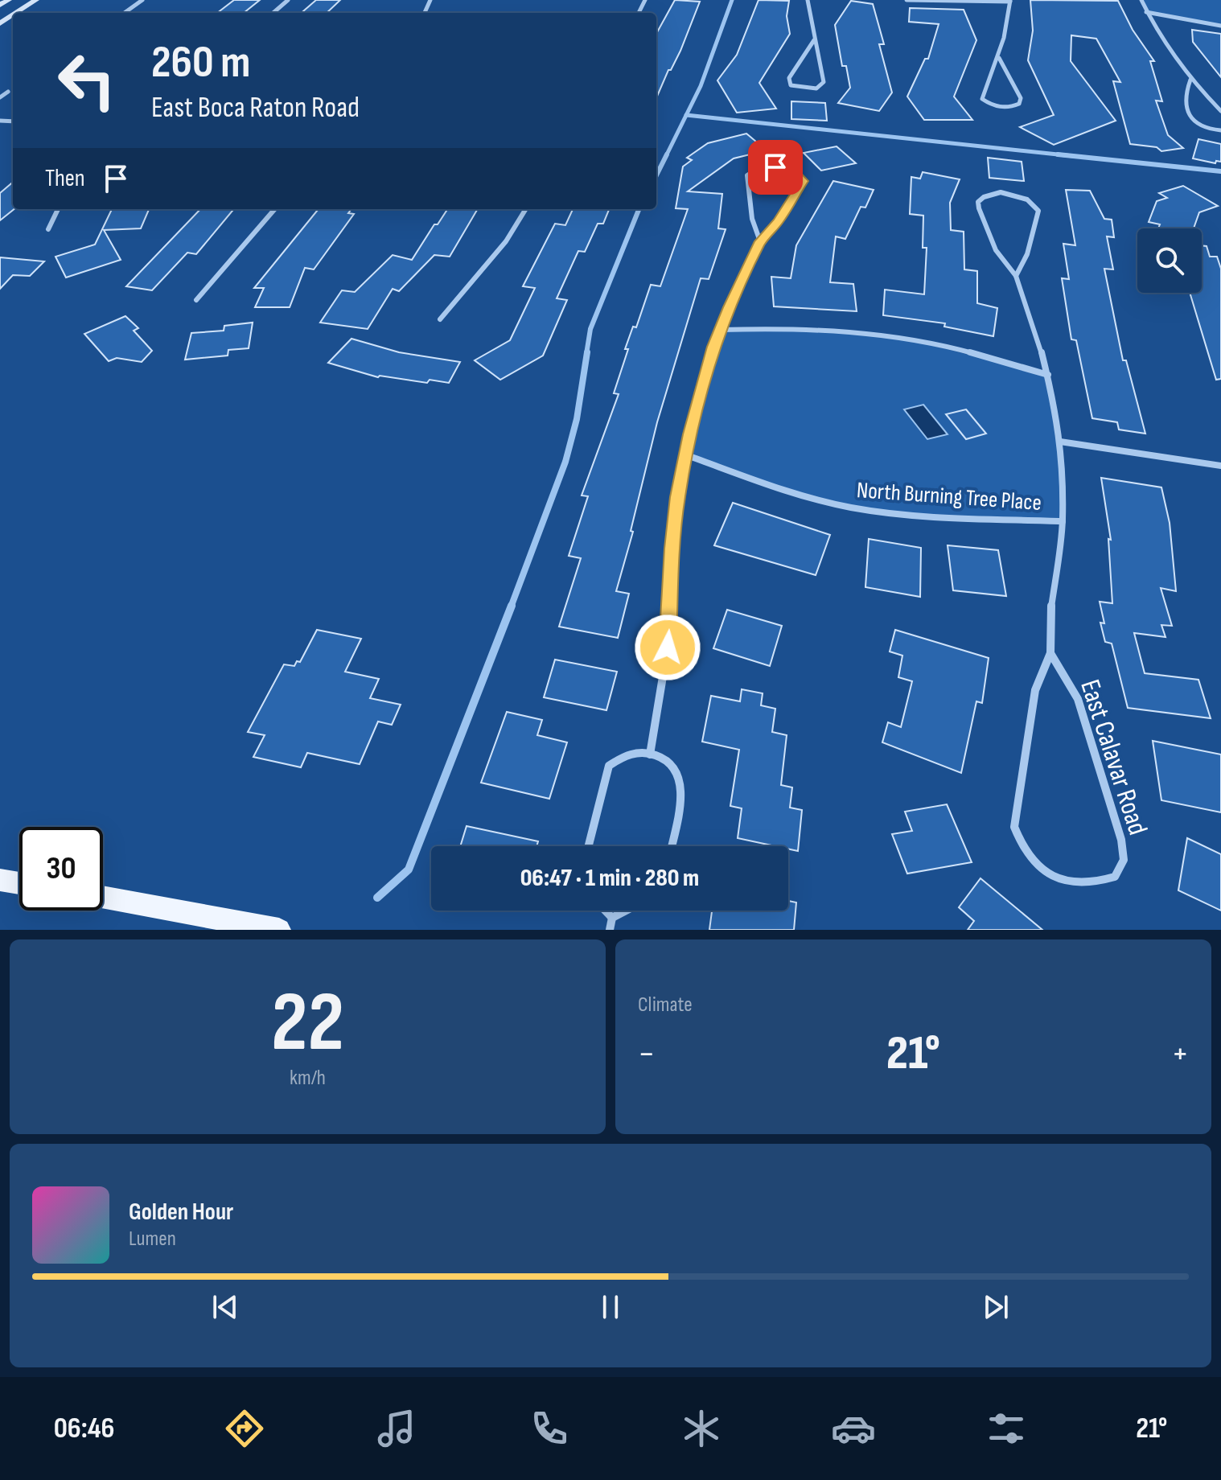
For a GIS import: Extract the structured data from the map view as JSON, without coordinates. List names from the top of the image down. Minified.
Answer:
{"streets":{"street":["North Burning Tree Place","East Calavar Road"]},"crossings":[["North Burning Tree Place","East Calavar Road"]],"page":{"turn":["260 m","East Boca Raton Road"],"then":"Then","limit":"30","trip":"06:47 · 1 min · 280 m","tile":[["22","km/h"],"Climate"],"heat":["−","21°","+"],"song":["Golden Hour","Lumen"],"tabs":["06:46","21°"]}}
